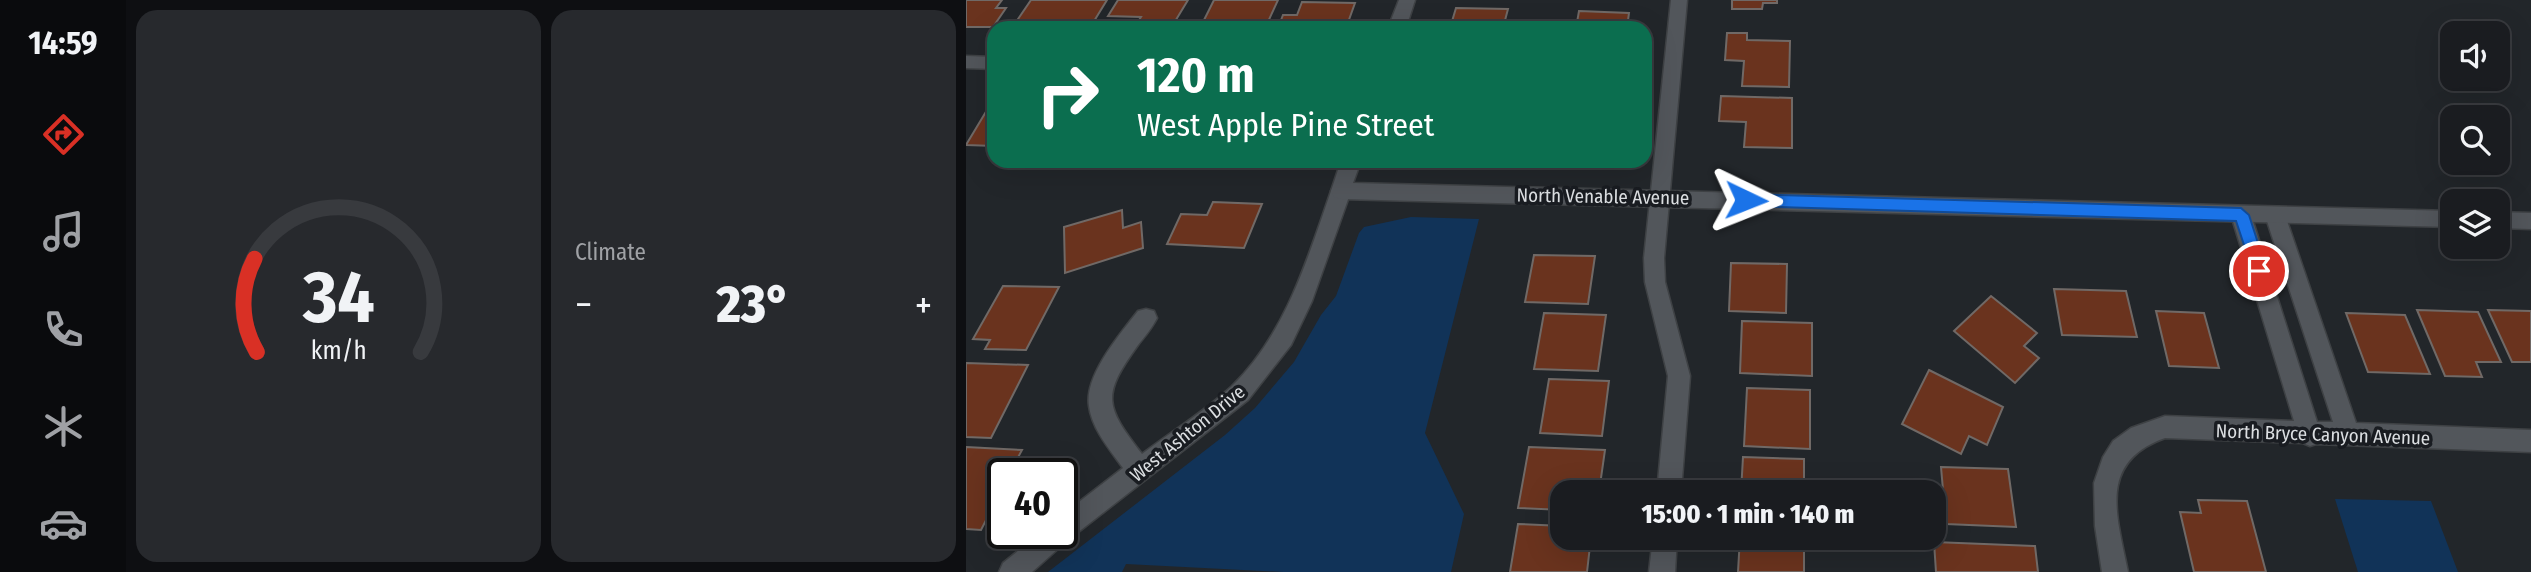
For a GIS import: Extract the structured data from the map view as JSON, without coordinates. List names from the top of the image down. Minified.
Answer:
{"streets":{"street":["North Venable Avenue","West Ashton Drive","North Bryce Canyon Avenue"]},"crossings":[["North Venable Avenue","West Ashton Drive"]],"page":{"tabs":"14:59","tile":"Climate","turn":["120 m","West Apple Pine Street"],"heat":["−","23°","+"],"limit":"40","trip":"15:00 · 1 min · 140 m","gauge":["34","km/h"]}}
